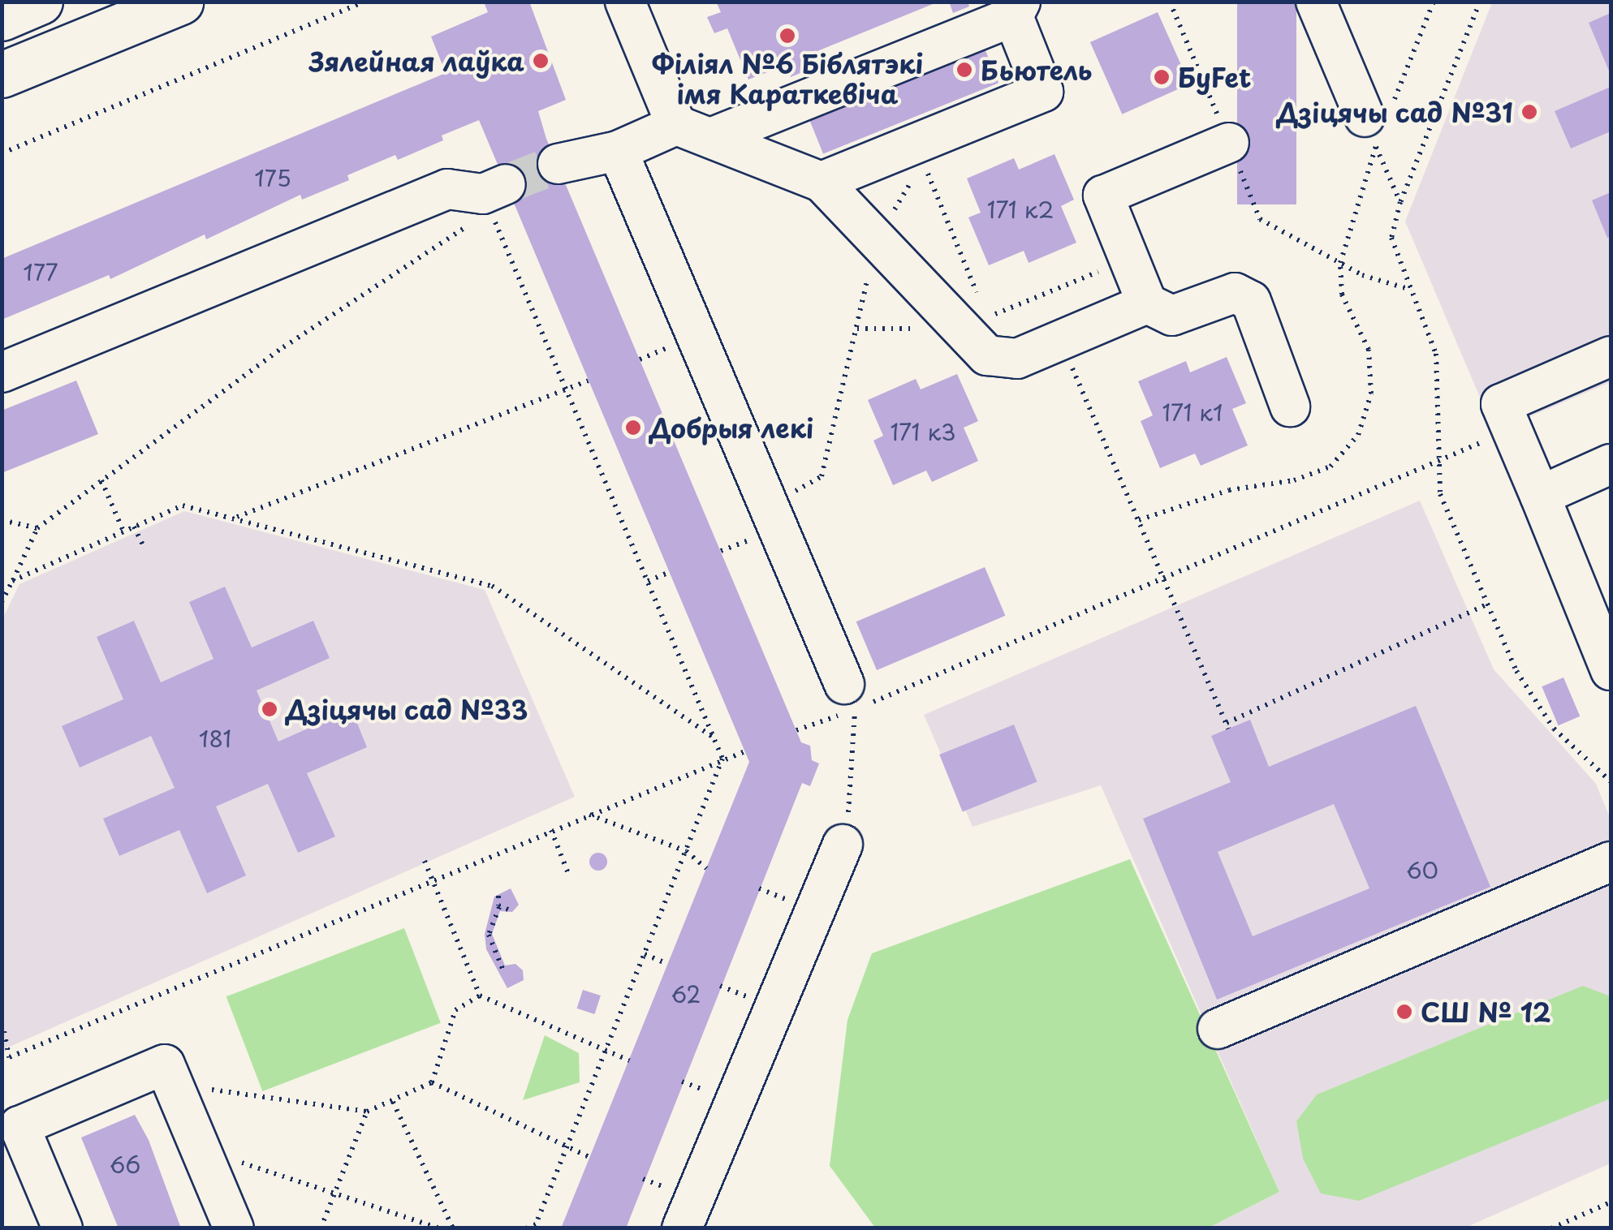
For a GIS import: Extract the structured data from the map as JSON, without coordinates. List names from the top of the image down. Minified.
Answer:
{"places":["Філіял №6 Біблятэкі імя Караткевіча","Зялейная лаўка","Бьютель","БуFet","Дзіцячы сад №31","Добрыя лекі","Дзіцячы сад №33","СШ № 12"],"house_numbers":["175","171 к2","177","171 к1","171 к3","181","60","62","66"]}
